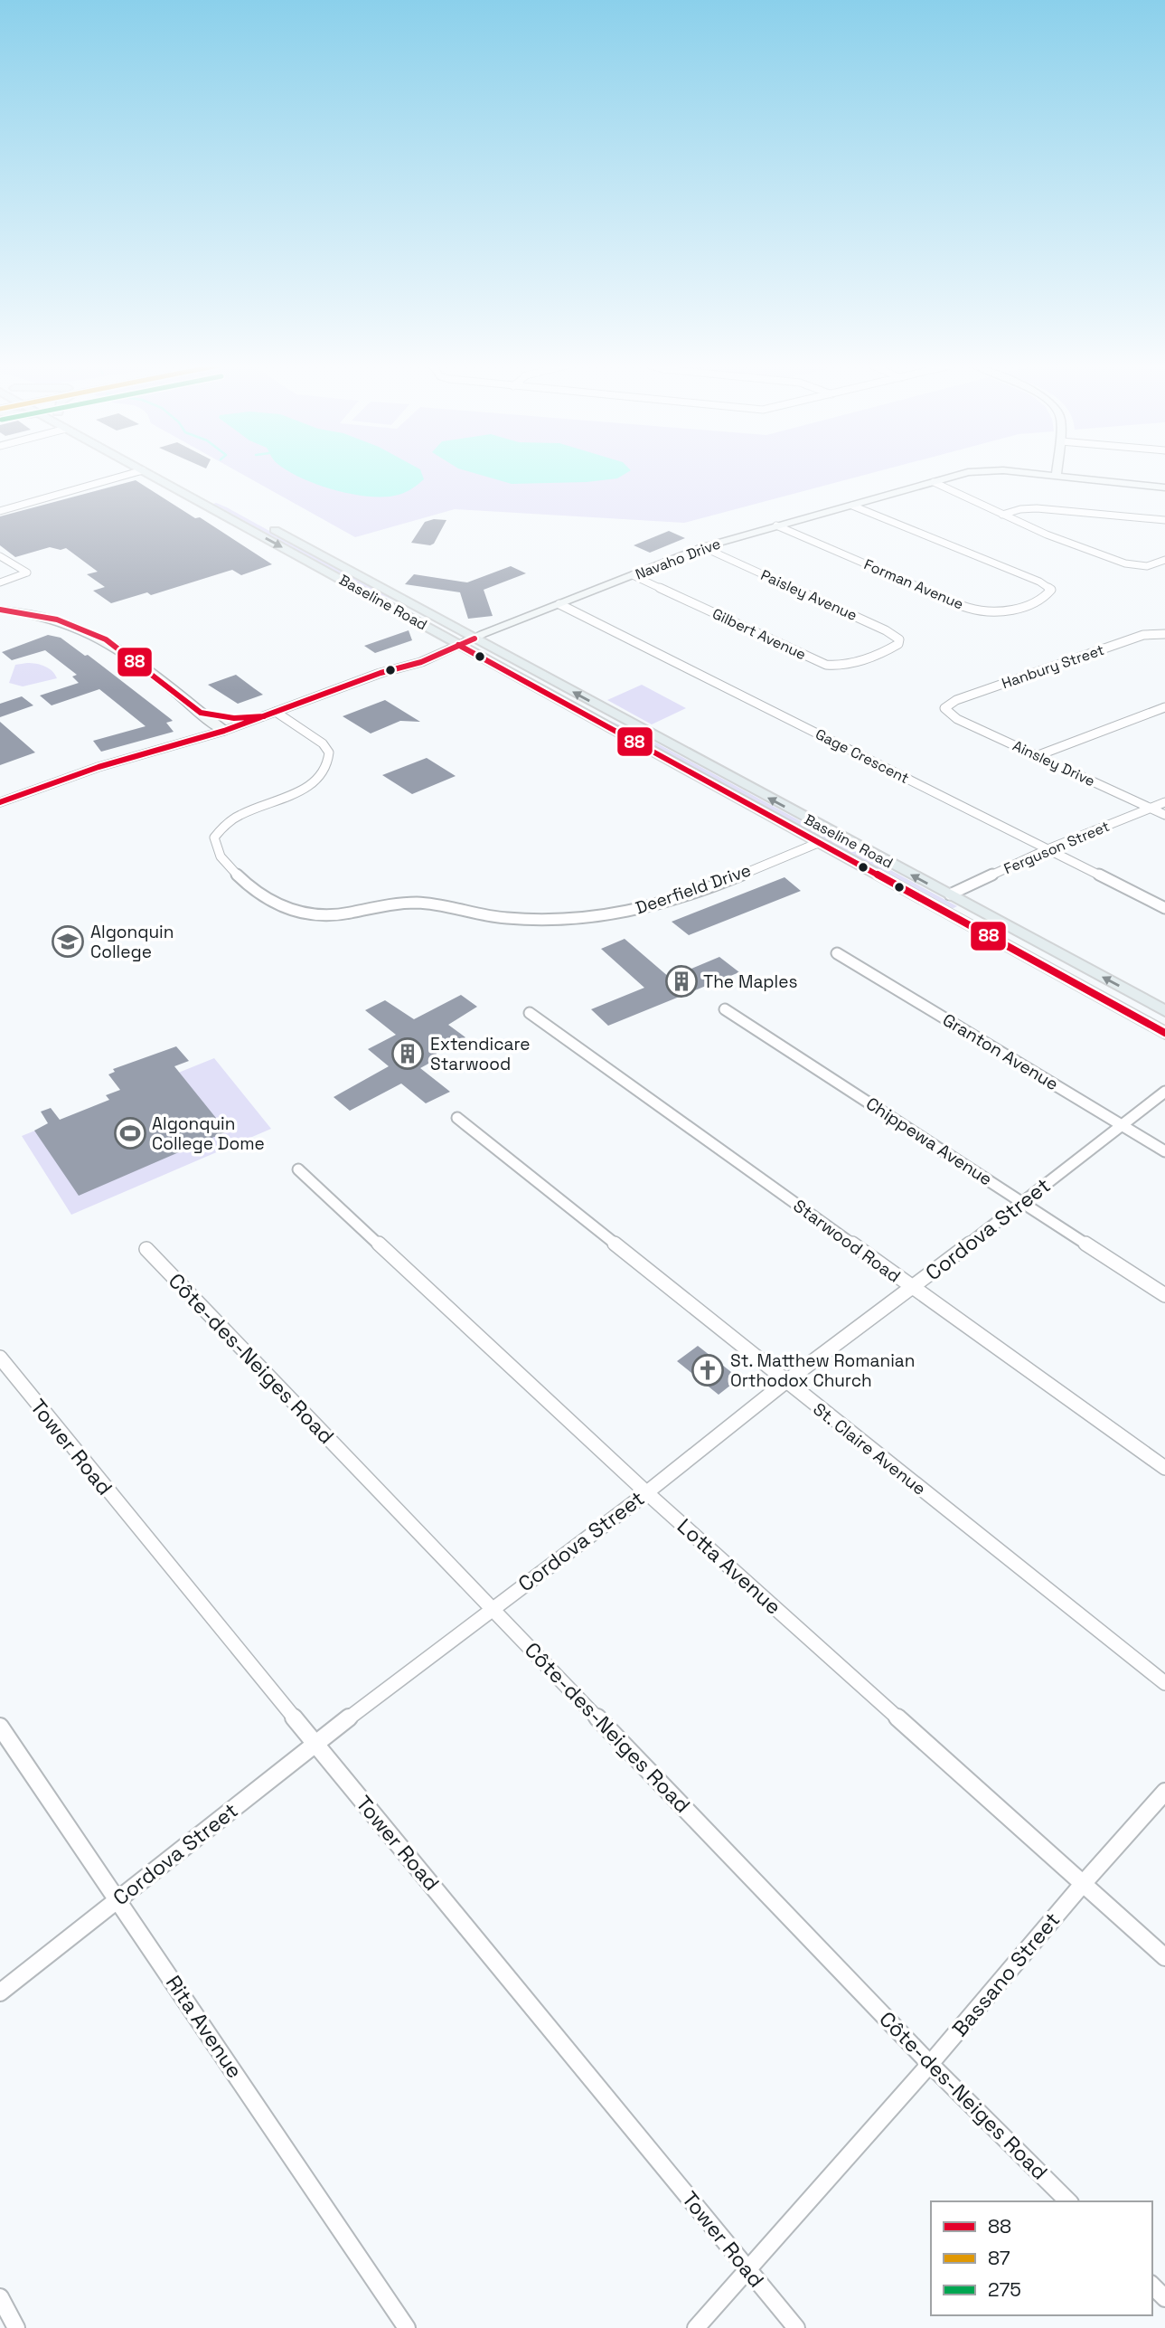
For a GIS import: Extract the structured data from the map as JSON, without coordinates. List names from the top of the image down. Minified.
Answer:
{"streets":{"main road":["Baseline Road"],"street":["Navaho Drive","Forman Avenue","Paisley Avenue","Gilbert Avenue","Hanbury Street","Gage Crescent","Ainsley Drive","Ferguson Street","Deerfield Drive","Granton Avenue","Chippewa Avenue","Cordova Street","Starwood Road","Côte-des-Neiges Road","Tower Road","St. Claire Avenue","Lotta Avenue","Bassano Street","Rita Avenue"]},"crossings":[["Navaho Drive","Forman Avenue"],["Navaho Drive","Paisley Avenue"],["Navaho Drive","Baseline Road"],["Navaho Drive","Gilbert Avenue"],["Navaho Drive","Gage Crescent"],["Navaho Drive","Deerfield Drive"],["Paisley Avenue","Gilbert Avenue"],["Baseline Road","Ferguson Street"],["Baseline Road","Deerfield Drive"],["Hanbury Street","Ainsley Drive"],["Gage Crescent","Ferguson Street"],["Ainsley Drive","Ferguson Street"],["Granton Avenue","Cordova Street"],["Chippewa Avenue","Cordova Street"],["Cordova Street","Starwood Road"],["Cordova Street","Côte-des-Neiges Road"],["Cordova Street","Tower Road"],["Cordova Street","St. Claire Avenue"],["Cordova Street","Lotta Avenue"],["Cordova Street","Rita Avenue"],["Côte-des-Neiges Road","Bassano Street"],["Tower Road","Bassano Street"],["Lotta Avenue","Bassano Street"]],"places":{"school or university":["Algonquin College"],"building":["The Maples","Extendicare Starwood"],"sports":["Algonquin College Dome"],"church":["St. Matthew Romanian Orthodox Church"]},"lines":["transit line 88"],"legend":["88","87","275"]}
